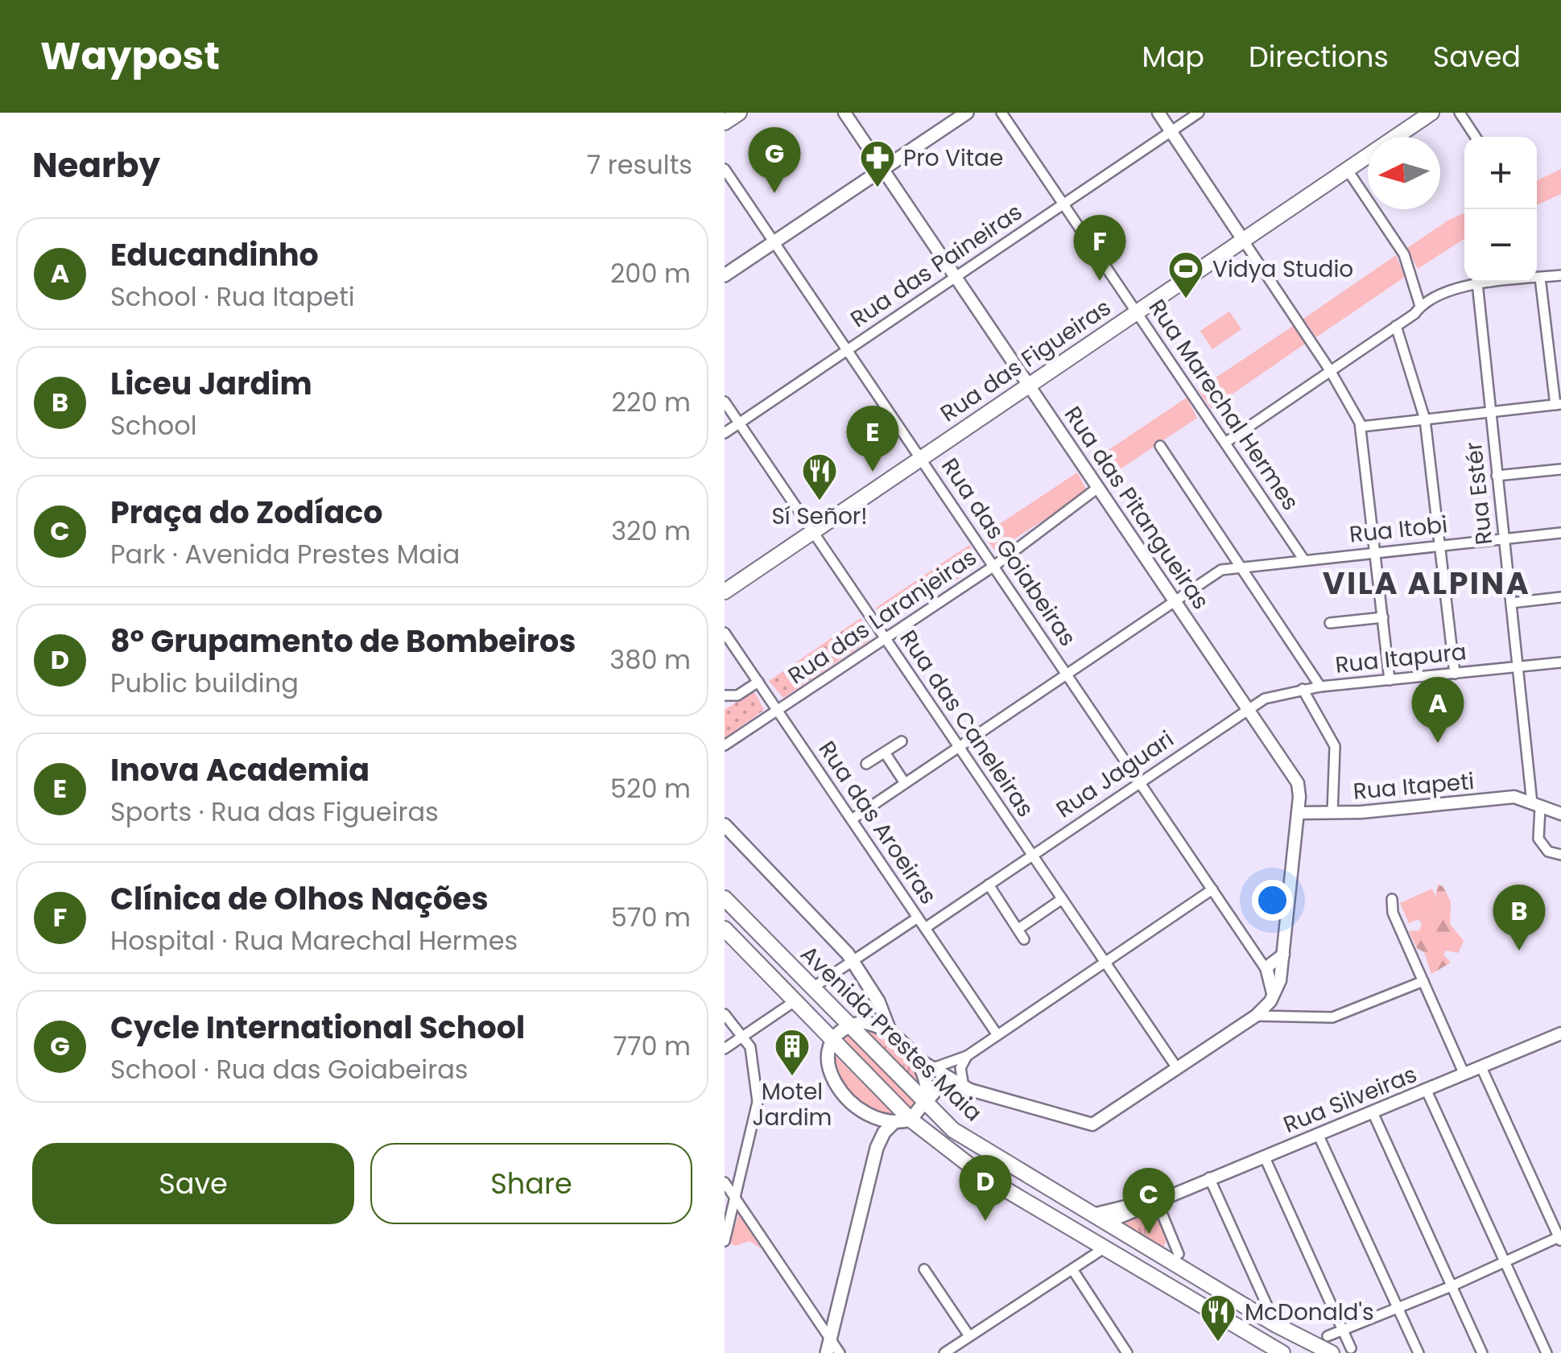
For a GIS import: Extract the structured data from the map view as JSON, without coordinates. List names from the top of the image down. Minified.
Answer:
{"streets":{"main road":["Rua das Figueiras","Avenida Prestes Maia"],"street":["Rua das Paineiras","Rua Marechal Hermes","Rua Estér","Rua das Pitangueiras","Rua Itobi","Rua das Goiabeiras","Rua das Laranjeiras","Rua Itapura","Rua das Caneleiras","Rua Jaguari","Rua Itapeti","Rua das Aroeiras","Rua Silveiras"]},"crossings":[["Rua das Paineiras","Rua Marechal Hermes"],["Rua das Paineiras","Rua das Pitangueiras"],["Rua das Paineiras","Rua das Goiabeiras"],["Rua das Paineiras","Rua das Caneleiras"],["Rua das Figueiras","Rua Marechal Hermes"],["Rua das Figueiras","Rua das Pitangueiras"],["Rua das Figueiras","Rua das Goiabeiras"],["Rua das Figueiras","Rua das Caneleiras"],["Rua Marechal Hermes","Rua Itobi"],["Rua Estér","Rua Itobi"],["Rua Estér","Rua Itapura"],["Rua Estér","Rua Itapeti"],["Rua das Pitangueiras","Rua Itobi"],["Rua das Pitangueiras","Rua das Goiabeiras"],["Rua das Pitangueiras","Rua das Laranjeiras"],["Rua das Pitangueiras","Rua Itapura"],["Rua das Pitangueiras","Rua das Caneleiras"],["Rua das Pitangueiras","Rua Jaguari"],["Rua das Pitangueiras","Rua Itapeti"],["Rua Itobi","Rua das Goiabeiras"],["Rua Itobi","Rua das Caneleiras"],["Rua Itobi","Rua das Aroeiras"],["Rua das Goiabeiras","Rua das Laranjeiras"],["Rua das Goiabeiras","Rua Jaguari"],["Rua das Laranjeiras","Rua das Caneleiras"],["Rua das Laranjeiras","Rua das Aroeiras"],["Rua Itapura","Rua Jaguari"],["Rua das Caneleiras","Rua Jaguari"],["Rua Jaguari","Rua das Aroeiras"],["Avenida Prestes Maia","Rua Silveiras"]],"districts":["VILA ALPINA"],"places":{"pharmacy":["Pro Vitae"],"sports":["Vidya Studio"],"restaurant":["Sí Señor!","McDonald's"],"building":["Motel Jardim"]},"north":"left","page":{"header":"Waypost","nav":["Map","Directions","Saved"],"heading":["Nearby","7 results"],"pins":["G","F","E","A","B","D","C"],"map_buttons":["+","−"],"list":[{"mark":"A","name":"Educandinho","note":"School · Rua Itapeti","value":"200 m"},{"mark":"B","name":"Liceu Jardim","note":"School","value":"220 m"},{"mark":"C","name":"Praça do Zodíaco","note":"Park · Avenida Prestes Maia","value":"320 m"},{"mark":"D","name":"8° Grupamento de Bombeiros","note":"Public building","value":"380 m"},{"mark":"E","name":"Inova Academia","note":"Sports · Rua das Figueiras","value":"520 m"},{"mark":"F","name":"Clínica de Olhos Nações","note":"Hospital · Rua Marechal Hermes","value":"570 m"},{"mark":"G","name":"Cycle International School","note":"School · Rua das Goiabeiras","value":"770 m"}],"buttons":["Save","Share"]}}
